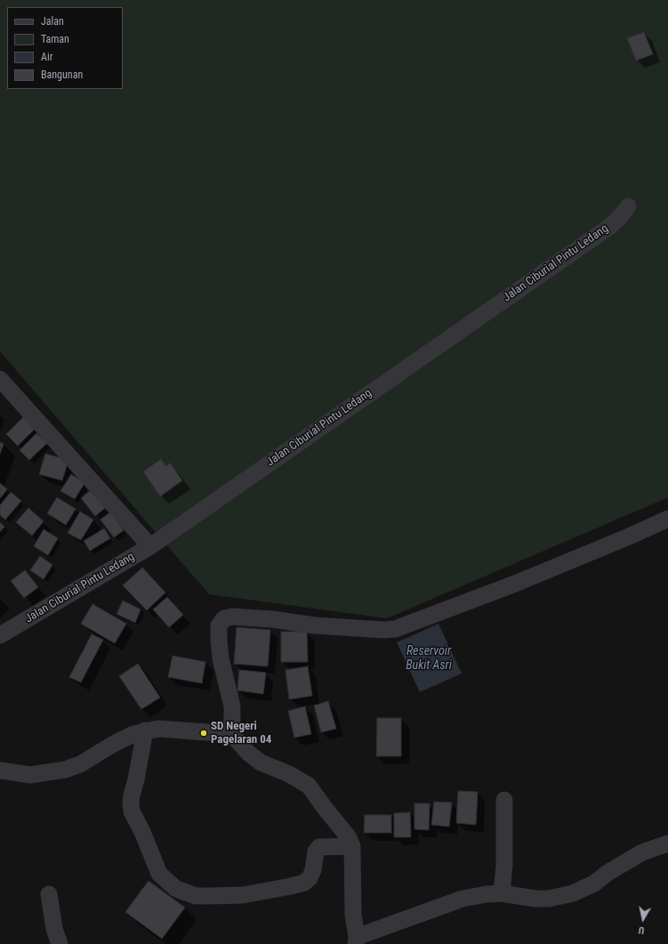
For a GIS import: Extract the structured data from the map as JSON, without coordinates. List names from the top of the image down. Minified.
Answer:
{"streets":{"street":["Jalan Ciburial Pintu Ledang"]},"water":["Reservoir Bukit Asri"],"places":["SD Negeri Pagelaran 04"],"legend":["Jalan","Taman","Air","Bangunan"],"north":"bottom"}
